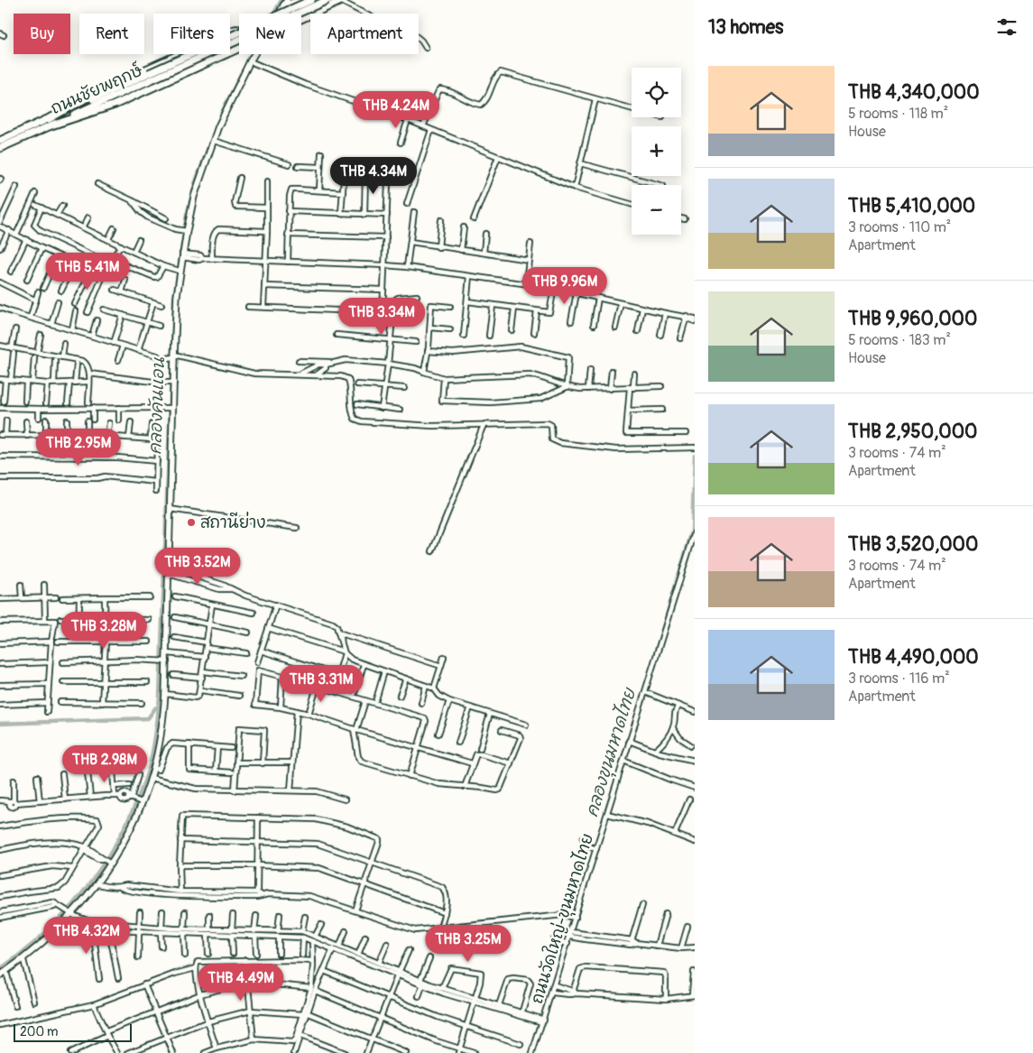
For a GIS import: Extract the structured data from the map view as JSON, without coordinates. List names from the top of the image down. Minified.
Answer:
{"streets":{"main road":["ถนนชัยพฤกษ์"],"street":["ถนนวัดใหญ่-ขุนมหาดไทย"]},"water":["คลองคันแอน","คลองขุนมหาดไทย"],"places":["สถานีย่าง"],"scale_bar":"200 m","page":{"heading":"13 homes","chip":["Buy","Rent","Filters","New","Apartment"],"list":[{"name":"THB 4,340,000","note":"5 rooms · 118 m² · House"},{"name":"THB 5,410,000","note":"3 rooms · 110 m² · Apartment"},{"name":"THB 9,960,000","note":"5 rooms · 183 m² · House"},{"name":"THB 2,950,000","note":"3 rooms · 74 m² · Apartment"},{"name":"THB 3,520,000","note":"3 rooms · 74 m² · Apartment"},{"name":"THB 4,490,000","note":"3 rooms · 116 m² · Apartment"}],"map_buttons":["+","−"],"price":["THB 4.24M","THB 4.34M","THB 5.41M","THB 9.96M","THB 3.34M","THB 2.95M","THB 3.52M","THB 3.28M","THB 3.31M","THB 2.98M","THB 4.32M","THB 3.25M","THB 4.49M"],"scale":"200 m"}}
